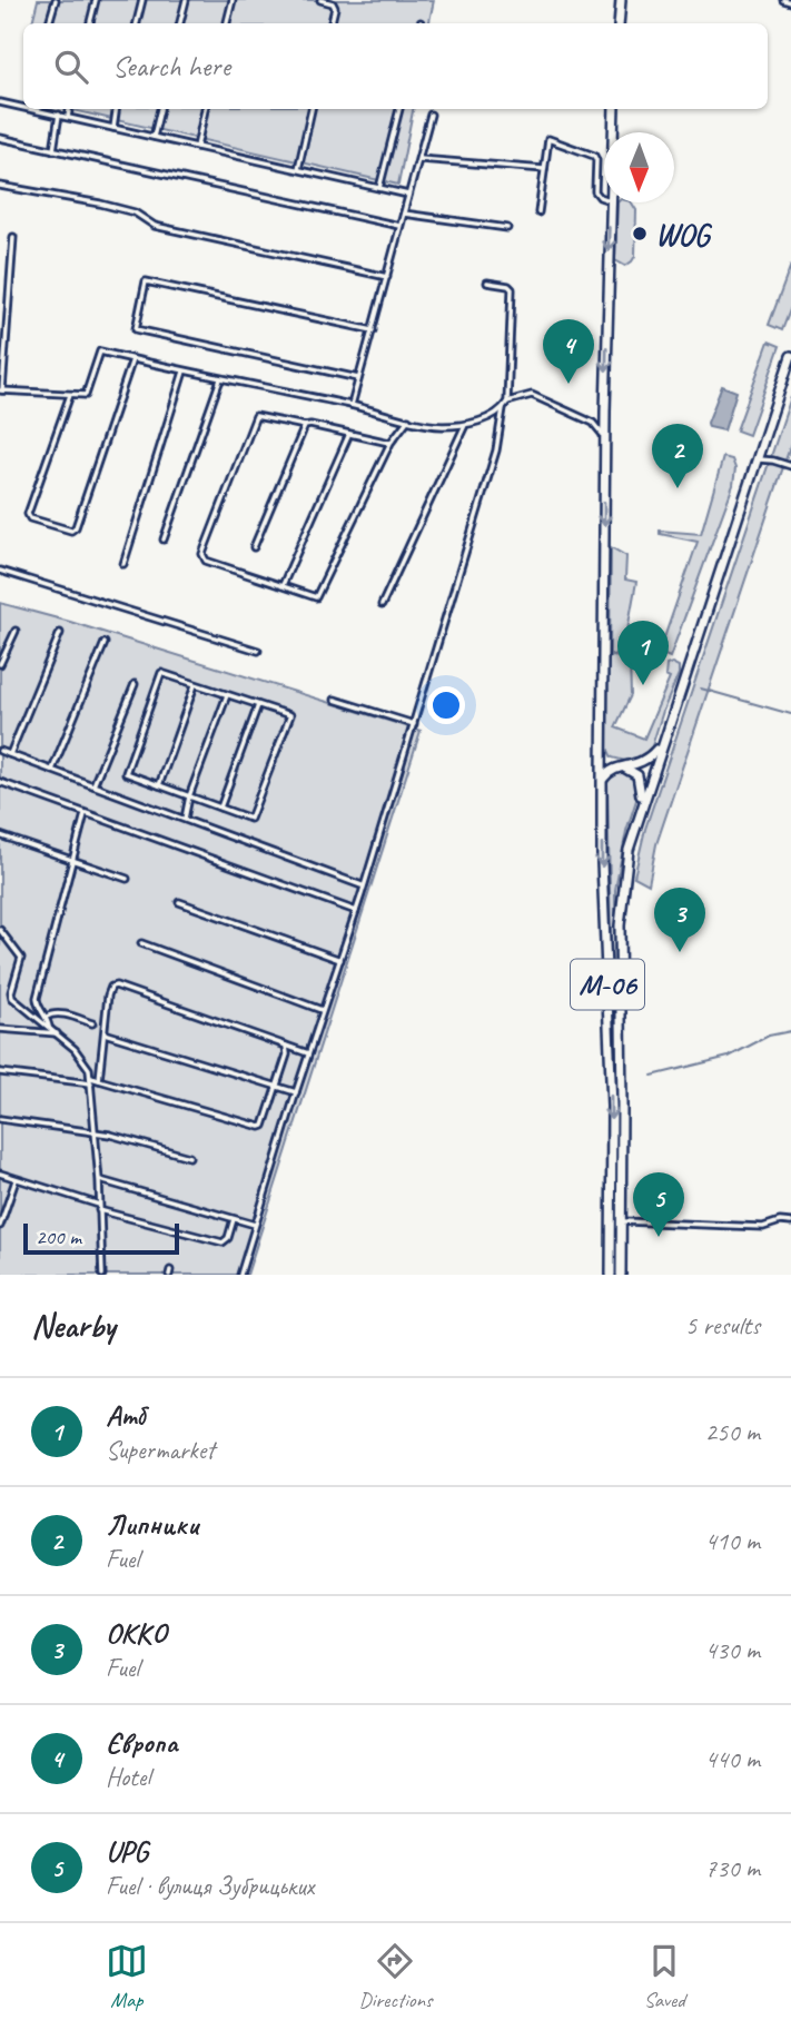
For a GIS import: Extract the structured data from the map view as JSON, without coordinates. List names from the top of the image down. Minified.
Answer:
{"streets":{"highway":["М-06"]},"places":["WOG"],"scale_bar":"200 m","north":"bottom","page":{"search":"Search here","pins":["4","2","1","3","5"],"scale":"200 m","heading":["Nearby","5 results"],"list":[{"mark":"1","name":"Атб","note":"Supermarket","value":"250 m"},{"mark":"2","name":"Липники","note":"Fuel","value":"410 m"},{"mark":"3","name":"ОККО","note":"Fuel","value":"430 m"},{"mark":"4","name":"Європа","note":"Hotel","value":"440 m"},{"mark":"5","name":"UPG","note":"Fuel · вулиця Зубрицьких","value":"730 m"}],"nav":["Map","Directions","Saved"]}}
